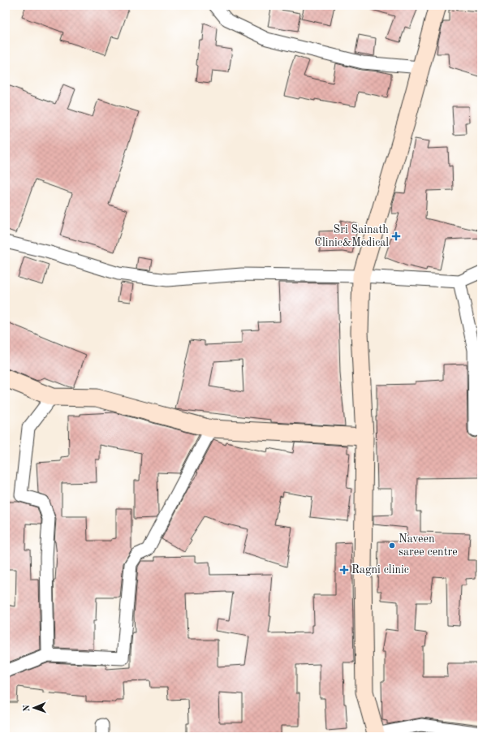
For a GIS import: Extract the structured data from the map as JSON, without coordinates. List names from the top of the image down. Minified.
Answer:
{"places":{"health":["Sri Sainath Clinic&Medical","Ragni clinic"],"other":["Naveen saree centre"]},"north":"left"}
